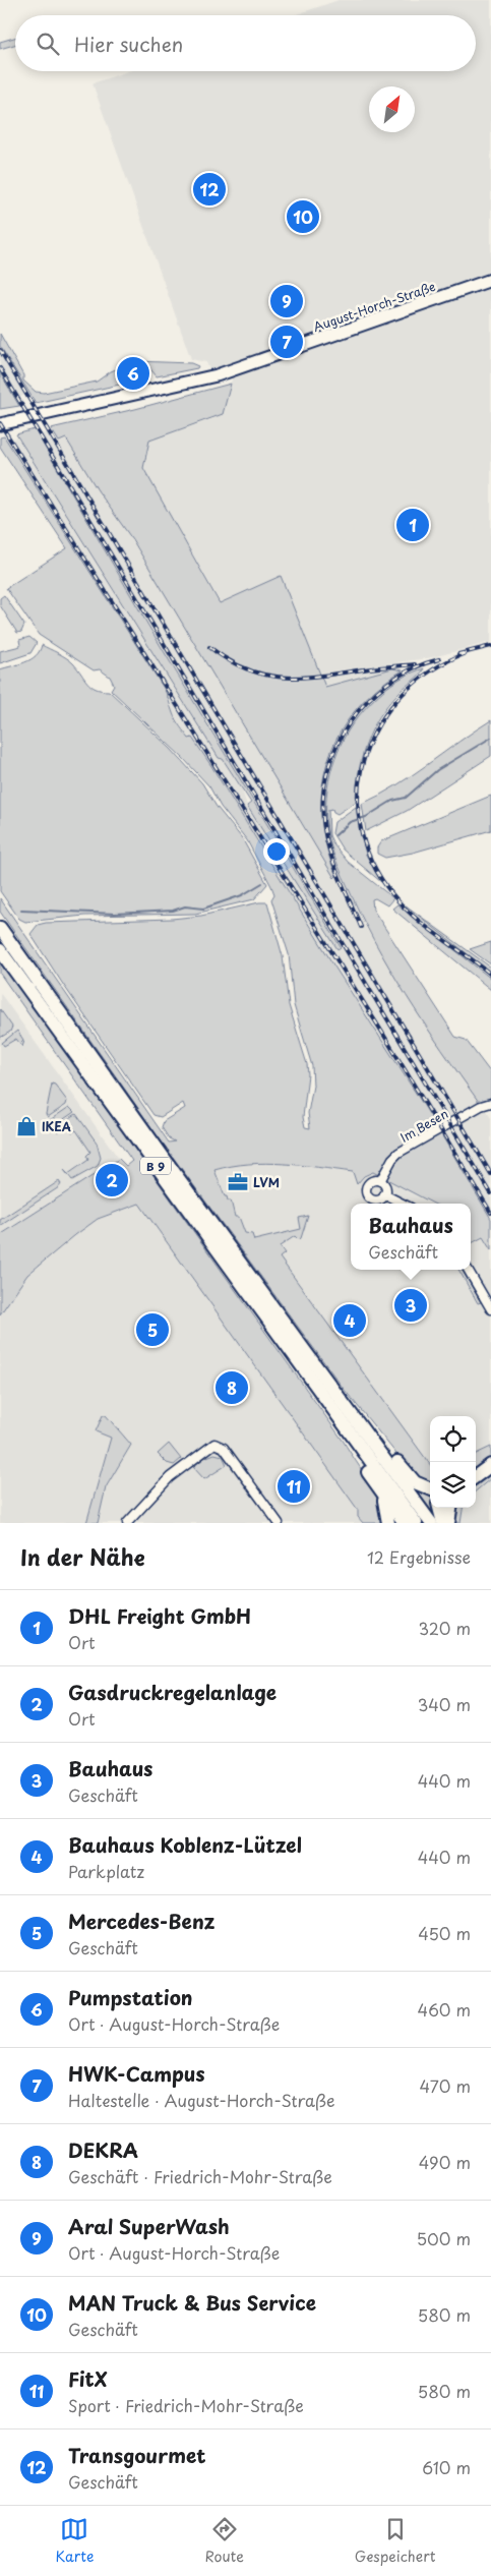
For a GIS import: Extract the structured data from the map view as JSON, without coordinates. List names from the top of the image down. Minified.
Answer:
{"streets":{"highway":["B 9"],"main road":["August-Horch-Straße"],"street":["Im Besen"]},"places":{"shop":["IKEA"],"office":["LVM"]},"north":"top right","page":{"search":"Hier suchen","pins":["12","10","9","7","6","1","2","3","4","5","8","11"],"popup":["Bauhaus","Geschäft"],"heading":["In der Nähe","12 Ergebnisse"],"list":[{"mark":"1","name":"DHL Freight GmbH","note":"Ort","value":"320 m"},{"mark":"2","name":"Gasdruckregelanlage","note":"Ort","value":"340 m"},{"mark":"3","name":"Bauhaus","note":"Geschäft","value":"440 m"},{"mark":"4","name":"Bauhaus Koblenz-Lützel","note":"Parkplatz","value":"440 m"},{"mark":"5","name":"Mercedes-Benz","note":"Geschäft","value":"450 m"},{"mark":"6","name":"Pumpstation","note":"Ort · August-Horch-Straße","value":"460 m"},{"mark":"7","name":"HWK-Campus","note":"Haltestelle · August-Horch-Straße","value":"470 m"},{"mark":"8","name":"DEKRA","note":"Geschäft · Friedrich-Mohr-Straße","value":"490 m"},{"mark":"9","name":"Aral SuperWash","note":"Ort · August-Horch-Straße","value":"500 m"},{"mark":"10","name":"MAN Truck & Bus Service","note":"Geschäft","value":"580 m"},{"mark":"11","name":"FitX","note":"Sport · Friedrich-Mohr-Straße","value":"580 m"},{"mark":"12","name":"Transgourmet","note":"Geschäft","value":"610 m"}],"nav":["Karte","Route","Gespeichert"]}}
